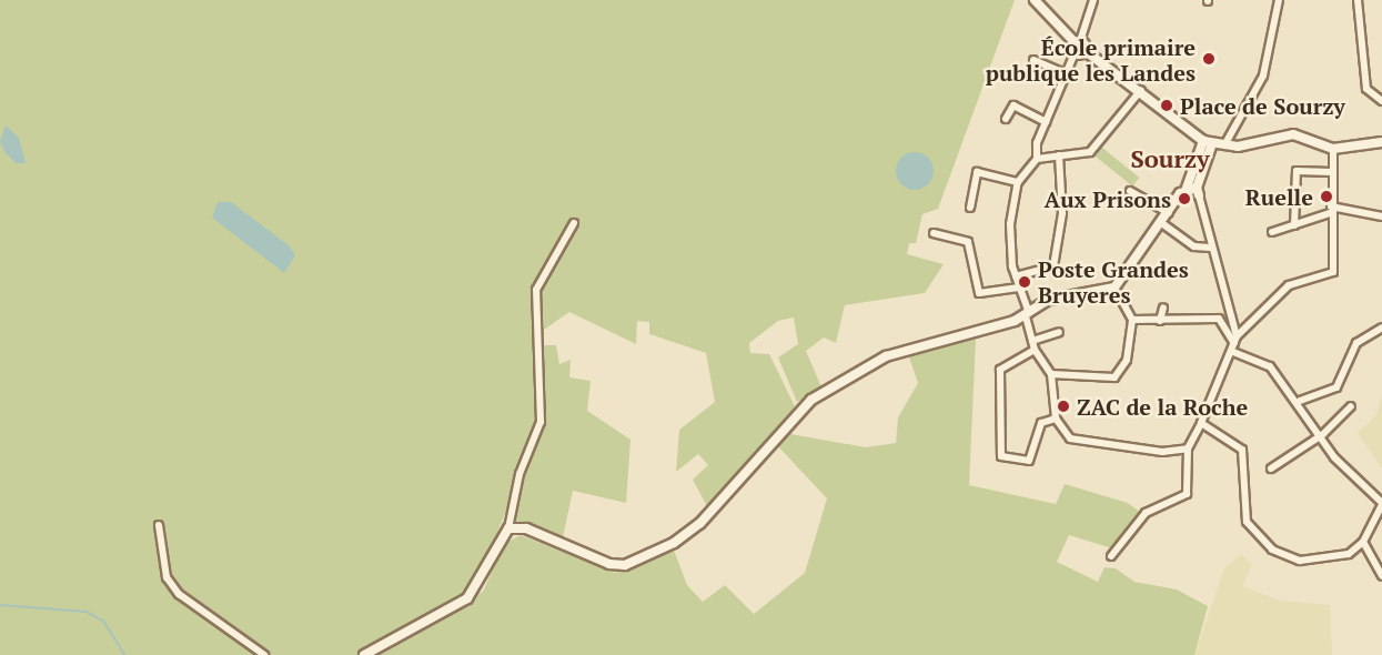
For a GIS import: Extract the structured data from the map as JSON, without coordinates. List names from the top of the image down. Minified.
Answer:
{"districts":["Sourzy"],"places":["École primaire publique les Landes","Place de Sourzy","Ruelle","Aux Prisons","Poste Grandes Bruyeres","ZAC de la Roche"]}
